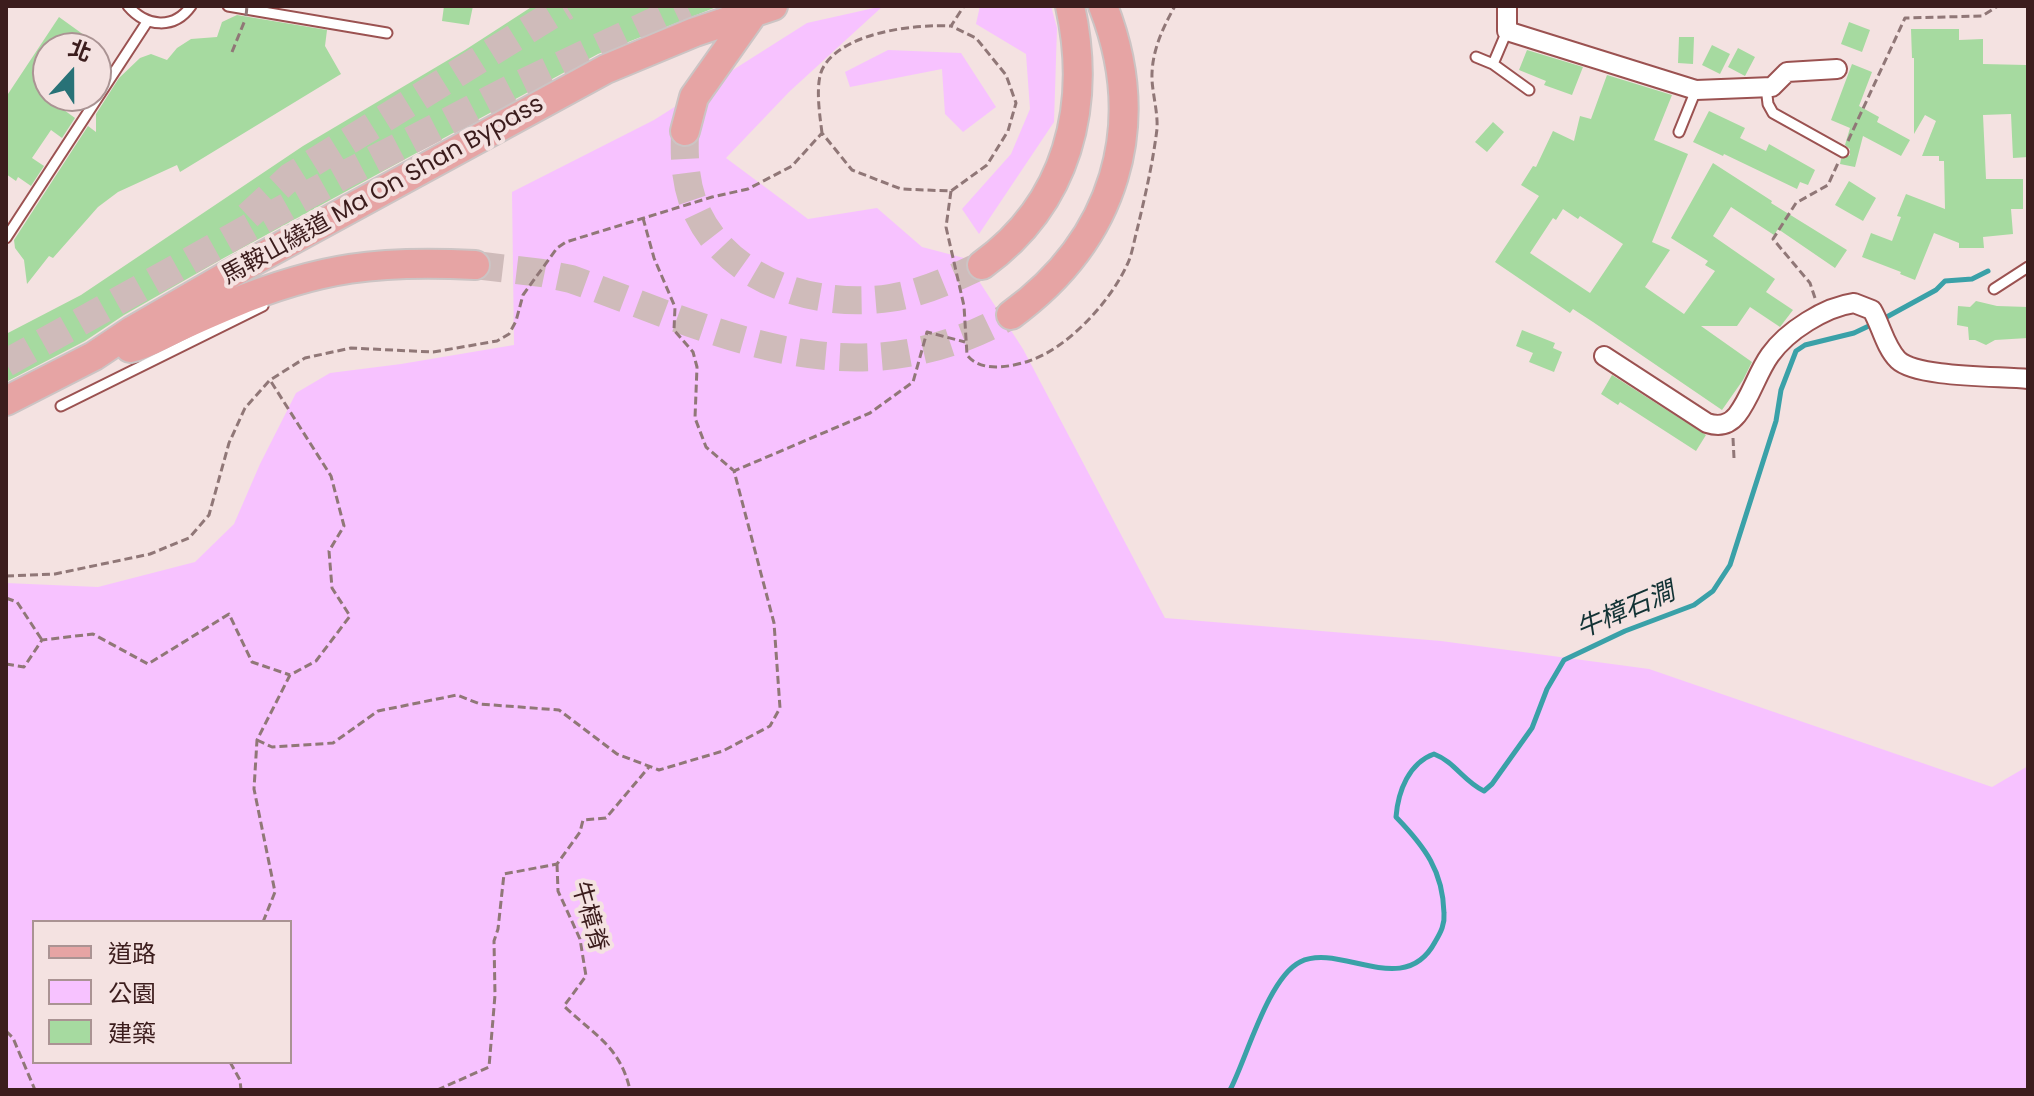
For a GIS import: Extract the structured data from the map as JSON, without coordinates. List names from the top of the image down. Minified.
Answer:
{"streets":{"main road":["馬鞍山繞道 Ma On Shan Bypass"],"path":["牛樟脊"]},"water":["牛樟石澗"],"legend":["道路","公園","建築"],"north":"top"}
